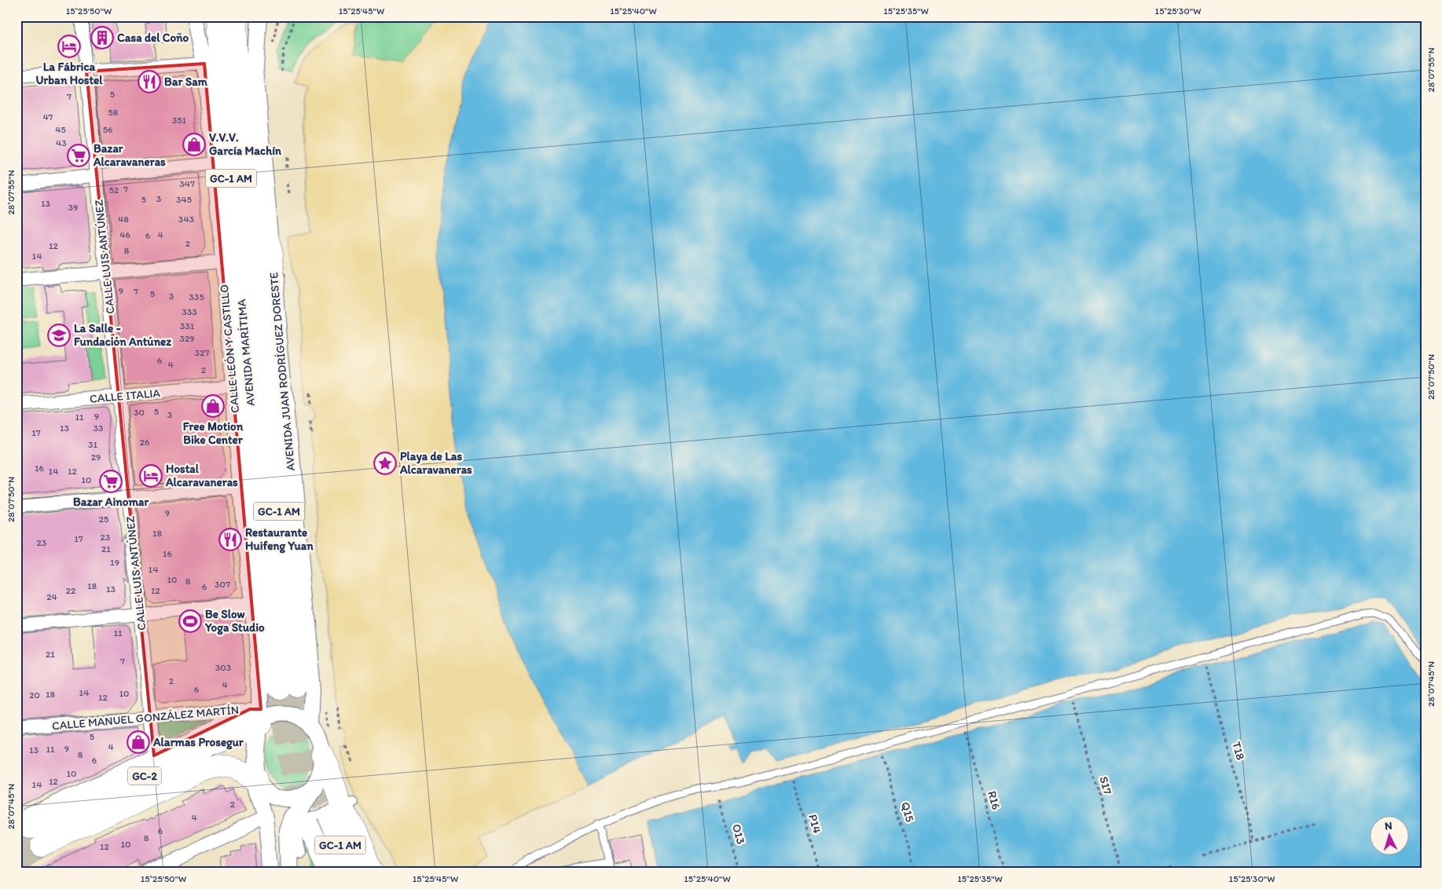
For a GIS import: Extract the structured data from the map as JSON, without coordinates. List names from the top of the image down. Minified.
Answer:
{"streets":{"highway":["GC-1 AM","AVENIDA MARÍTIMA","GC-2"],"street":["CALLE LUIS ANTÚNEZ","CALLE LEÓN Y CASTILLO","AVENIDA JUAN RODRÍGUEZ DORESTE","CALLE ITALIA","CALLE MANUEL GONZÁLEZ MARTÍN"],"path":["T18","S17","R16","Q15","P14","O13"]},"crossings":[["CALLE LUIS ANTÚNEZ","CALLE ITALIA"],["CALLE LUIS ANTÚNEZ","CALLE MANUEL GONZÁLEZ MARTÍN"],["CALLE LEÓN Y CASTILLO","AVENIDA MARÍTIMA"],["CALLE LEÓN Y CASTILLO","AVENIDA JUAN RODRÍGUEZ DORESTE"],["CALLE LEÓN Y CASTILLO","CALLE ITALIA"],["CALLE LEÓN Y CASTILLO","CALLE MANUEL GONZÁLEZ MARTÍN"],["CALLE LEÓN Y CASTILLO","GC-2"],["AVENIDA JUAN RODRÍGUEZ DORESTE","CALLE MANUEL GONZÁLEZ MARTÍN"],["AVENIDA JUAN RODRÍGUEZ DORESTE","GC-2"],["CALLE MANUEL GONZÁLEZ MARTÍN","GC-2"]],"places":{"building":["Casa del Coño"],"hotel":["La Fábrica Urban Hostel","Hostal Alcaravaneras"],"restaurant":["Bar Sam","Restaurante Huifeng Yuan"],"shop":["V.V.V. García Machín","Free Motion Bike Center","Alarmas Prosegur"],"supermarket":["Bazar Alcaravaneras","Bazar Ainomar"],"school or university":["La Salle - Fundación Antúnez"],"place":["Playa de Las Alcaravaneras"],"sports":["Be Slow Yoga Studio"]},"house_numbers":["5","7","58","47","351","45","56","43","347","7","52","3","5","345","13","39","48","343","46","4","6","2","12","8","14","9","7","5","3","335","333","331","329","327","6","4","2","5","30","3","9","11","13","33","17","26","31","29","16","14","12","10","9","25","18","23","17","23","21","16","19","14","10","8","307","18","6","13","22","12","24","11","21","7","303","2","4","6","14","10","18","20","12","5","4","9","11","13","8","6","10","12","14","2","4","6","8","10","12"],"north":"top","coordinates":["15°25'50\"W","15°25'45\"W","15°25'40\"W","15°25'35\"W","15°25'30\"W","28°07'55\"N","28°07'50\"N","28°07'45\"N"]}
